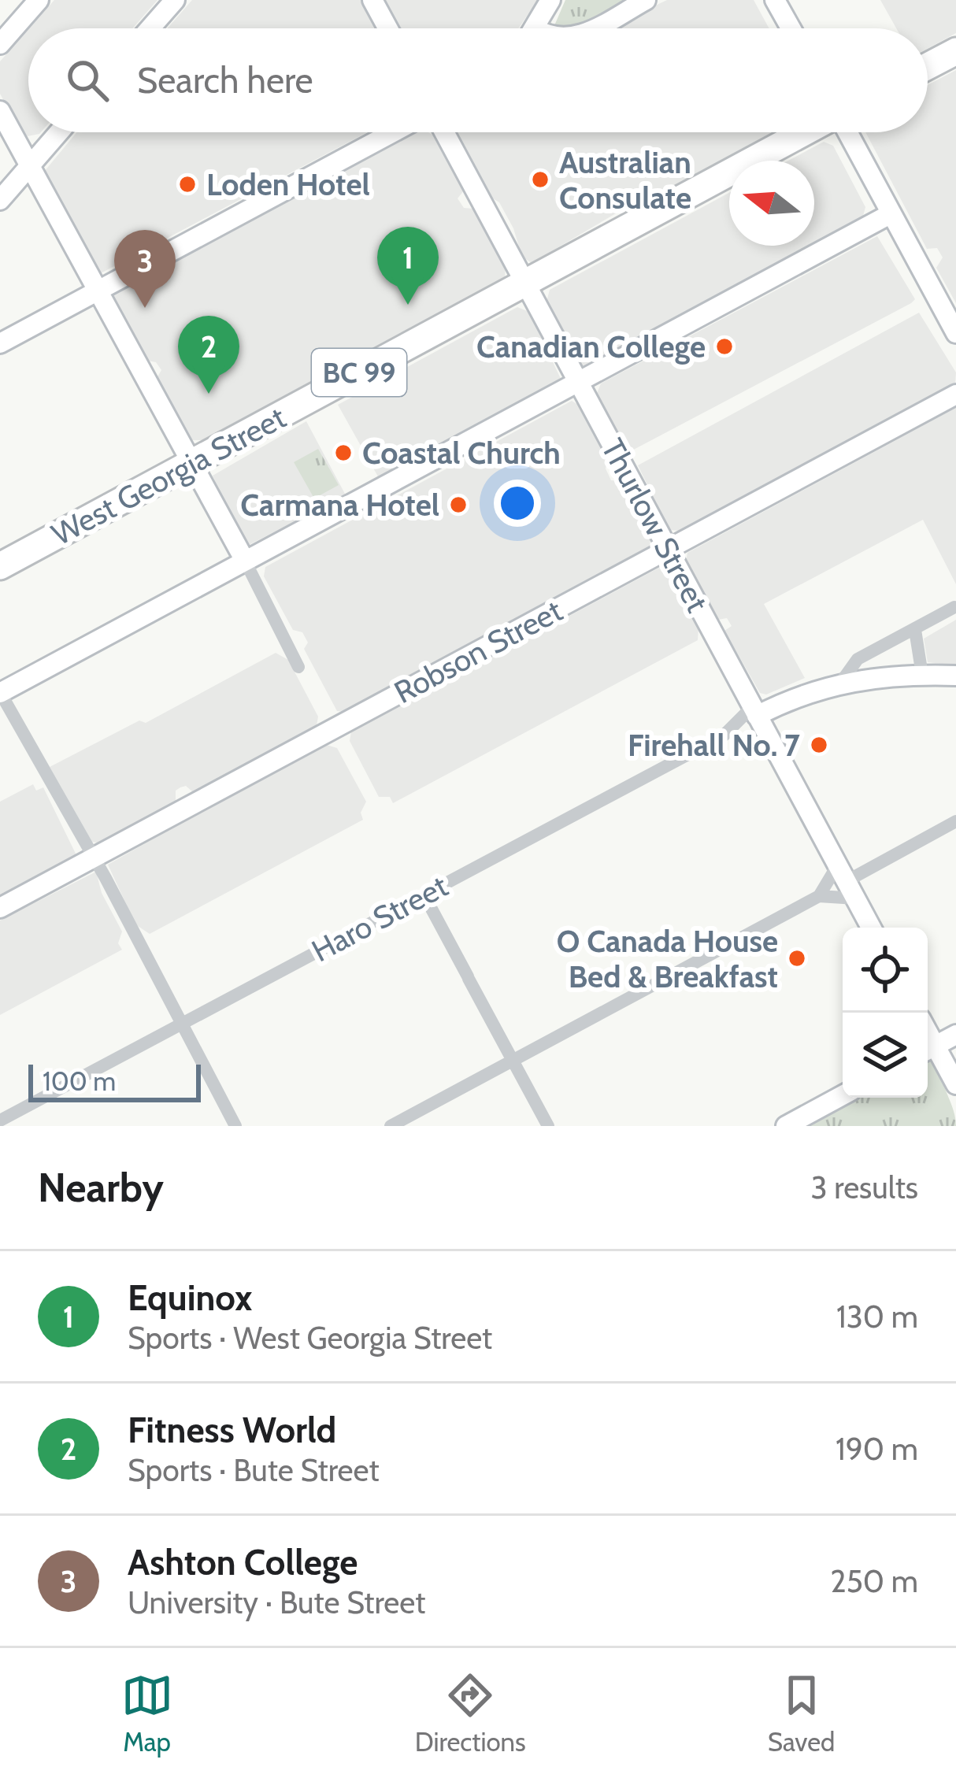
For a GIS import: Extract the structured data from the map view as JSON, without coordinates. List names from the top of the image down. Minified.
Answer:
{"streets":{"highway":["BC 99","West Georgia Street"],"main road":["Thurlow Street","Robson Street","Haro Street"]},"crossings":[["West Georgia Street","Thurlow Street"],["Thurlow Street","Robson Street"],["Thurlow Street","Haro Street"]],"places":["Australian Consulate","Loden Hotel","Canadian College","Coastal Church","Carmana Hotel","Firehall No. 7","O Canada House Bed & Breakfast"],"scale_bar":"100 m","north":"left","page":{"search":"Search here","pins":["1","3","2"],"scale":"100 m","heading":["Nearby","3 results"],"list":[{"mark":"1","name":"Equinox","note":"Sports · West Georgia Street","value":"130 m"},{"mark":"2","name":"Fitness World","note":"Sports · Bute Street","value":"190 m"},{"mark":"3","name":"Ashton College","note":"University · Bute Street","value":"250 m"}],"nav":["Map","Directions","Saved"]}}
